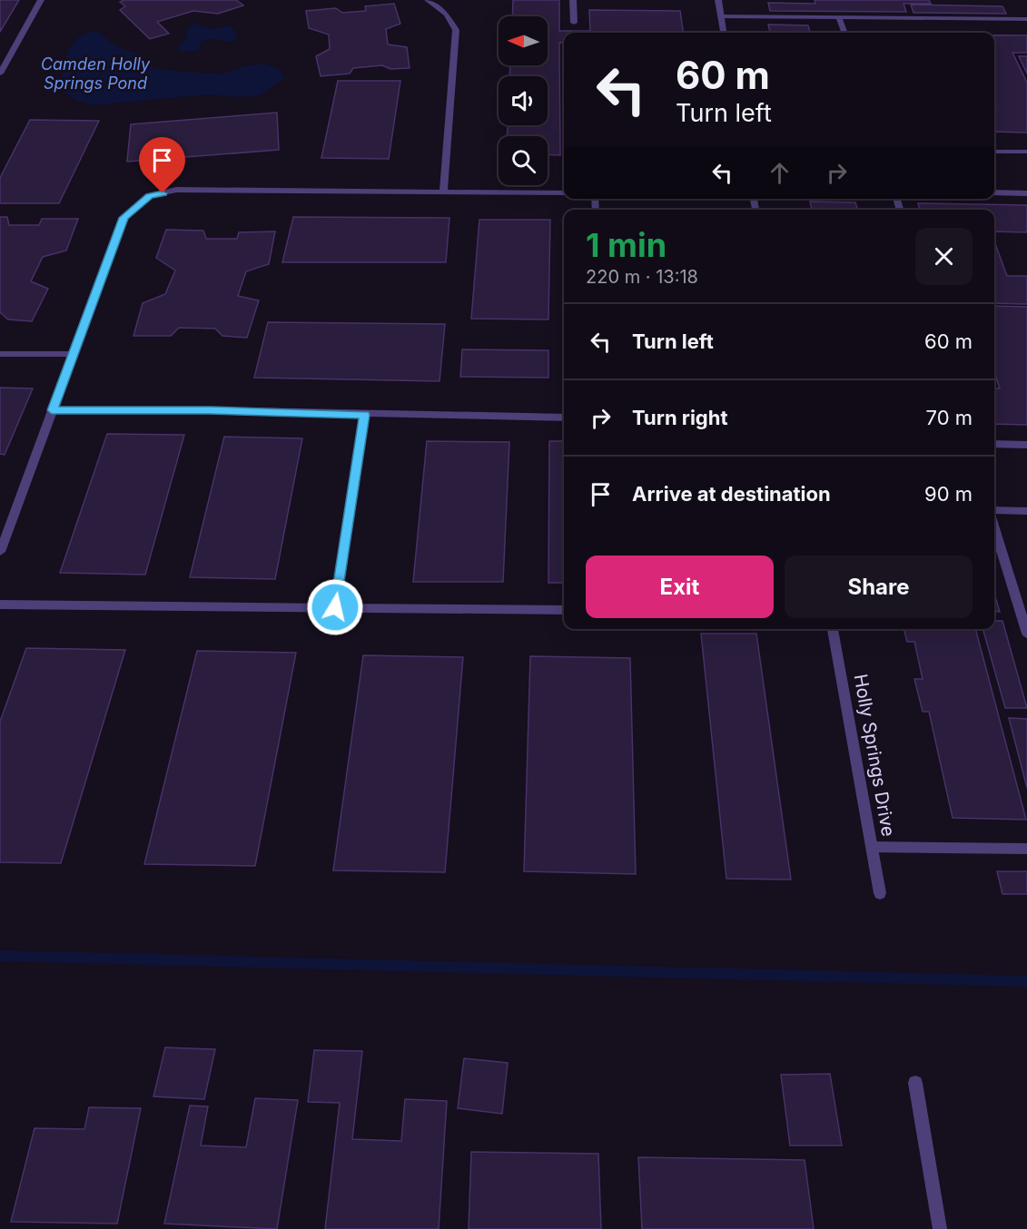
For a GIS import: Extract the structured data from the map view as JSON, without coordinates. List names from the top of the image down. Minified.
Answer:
{"streets":{"street":["Holly Springs Drive"]},"water":["Camden Holly Springs Pond"],"north":"left","page":{"turn":["60 m","Turn left"],"heading":["1 min","220 m · 13:18"],"list":[{"name":"Turn left","value":"60 m"},{"name":"Turn right","value":"70 m"},{"name":"Arrive at destination","value":"90 m"}],"buttons":["Exit","Share"]}}
